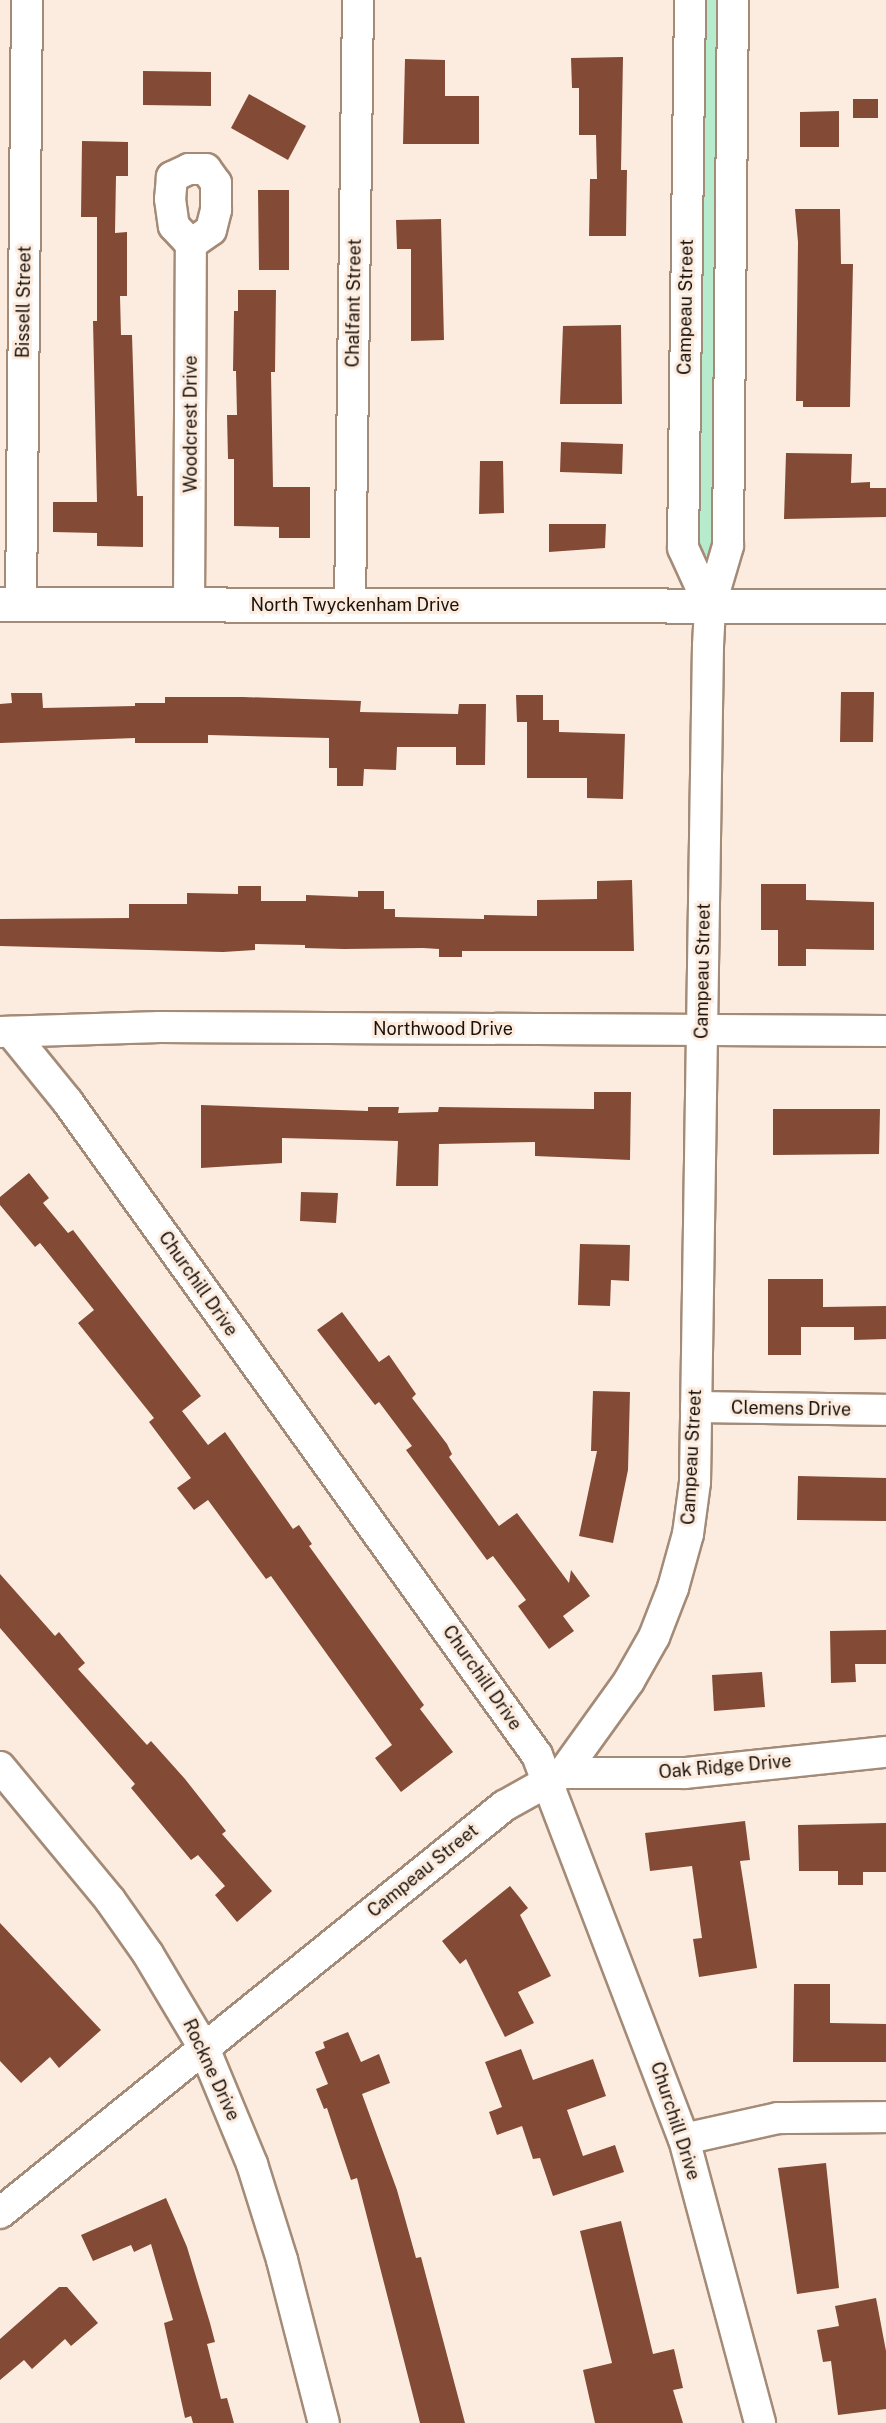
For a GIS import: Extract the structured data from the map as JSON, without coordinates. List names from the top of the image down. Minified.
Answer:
{"streets":{"street":["Bissell Street","Chalfant Street","Campeau Street","Woodcrest Drive","North Twyckenham Drive","Northwood Drive","Churchill Drive","Clemens Drive","Oak Ridge Drive","Rockne Drive"]},"crossings":[["Bissell Street","North Twyckenham Drive"],["Chalfant Street","North Twyckenham Drive"],["Campeau Street","North Twyckenham Drive"],["Campeau Street","Northwood Drive"],["Campeau Street","Churchill Drive"],["Campeau Street","Clemens Drive"],["Campeau Street","Oak Ridge Drive"],["Campeau Street","Rockne Drive"],["Woodcrest Drive","North Twyckenham Drive"],["Northwood Drive","Churchill Drive"],["Churchill Drive","Oak Ridge Drive"]]}
